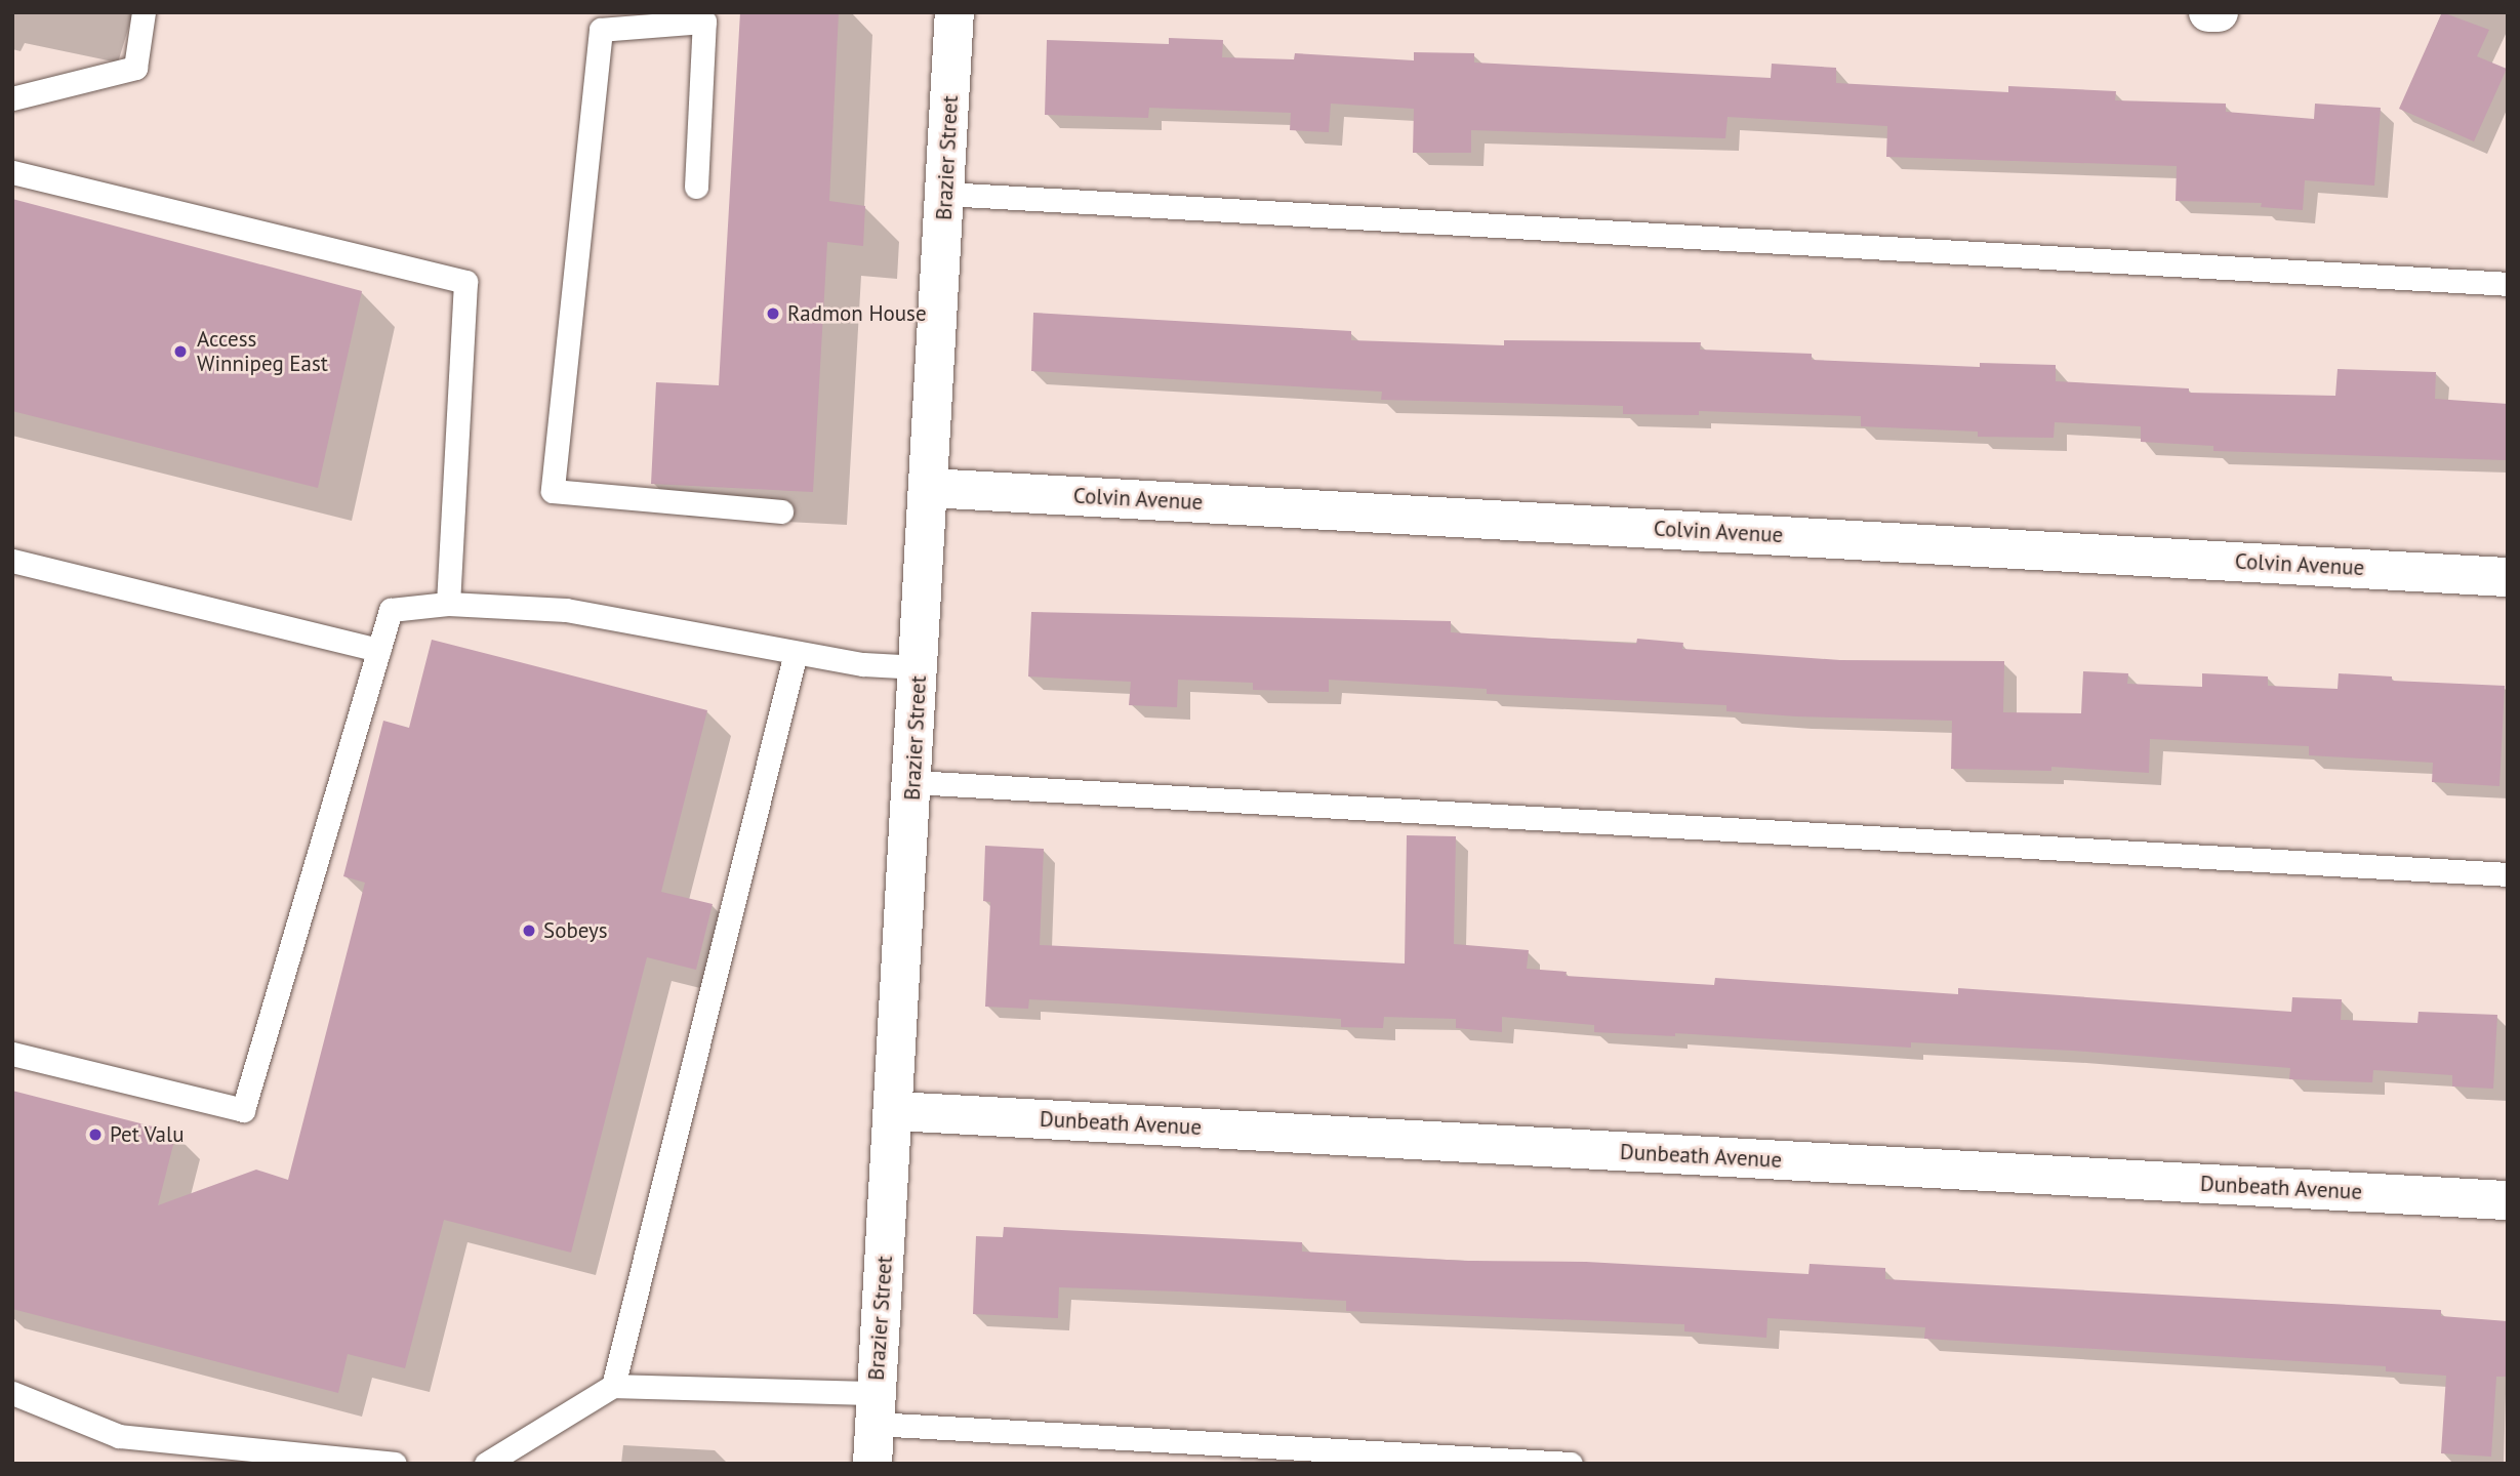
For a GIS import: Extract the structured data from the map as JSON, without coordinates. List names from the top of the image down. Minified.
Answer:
{"streets":{"street":["Brazier Street","Colvin Avenue","Dunbeath Avenue"]},"crossings":[["Brazier Street","Colvin Avenue"],["Brazier Street","Dunbeath Avenue"]],"places":["Radmon House","Access Winnipeg East","Sobeys","Pet Valu"]}
